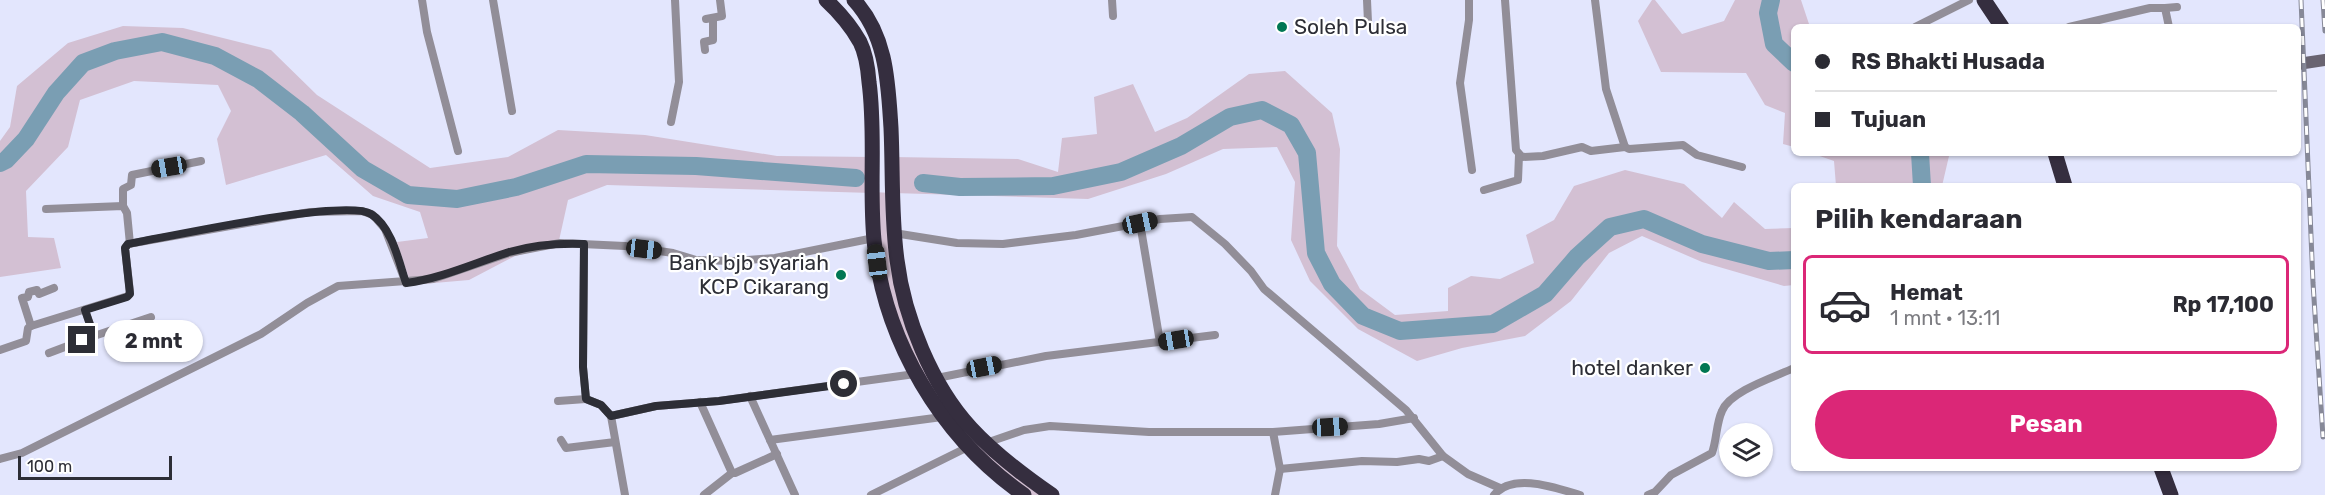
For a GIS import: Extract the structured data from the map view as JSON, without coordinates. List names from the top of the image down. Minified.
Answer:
{"places":["Soleh Pulsa","Bank bjb syariah KCP Cikarang","hotel danker"],"scale_bar":"100 m","page":{"banner":["RS Bhakti Husada","Tujuan"],"heading":"Pilih kendaraan","list":[{"name":"Hemat","note":"1 mnt · 13:11","value":"Rp 17,100"}],"bubble":"2 mnt","buttons":"Pesan","scale":"100 m"}}
